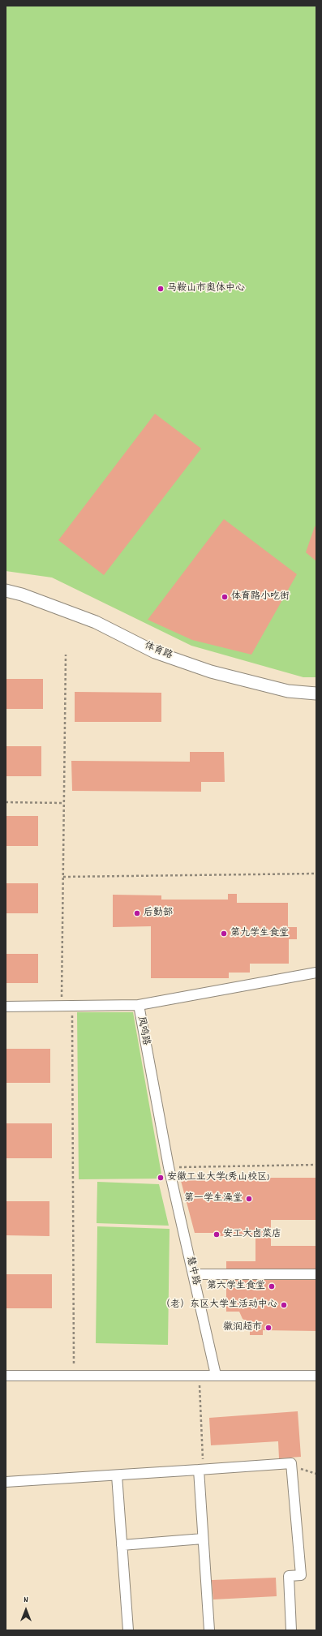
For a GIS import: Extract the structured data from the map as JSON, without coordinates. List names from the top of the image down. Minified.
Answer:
{"streets":{"street":["体育路","凤鸣路","慧中路"]},"crossings":[["凤鸣路","慧中路"]],"places":["马鞍山市奥体中心","体育路小吃街","后勤部","第九学生食堂","安徽工业大学(秀山校区)","第一学生澡堂","安工大卤菜店","第六学生食堂","（老）东区大学生活动中心","徽润超市"],"north":"top"}
